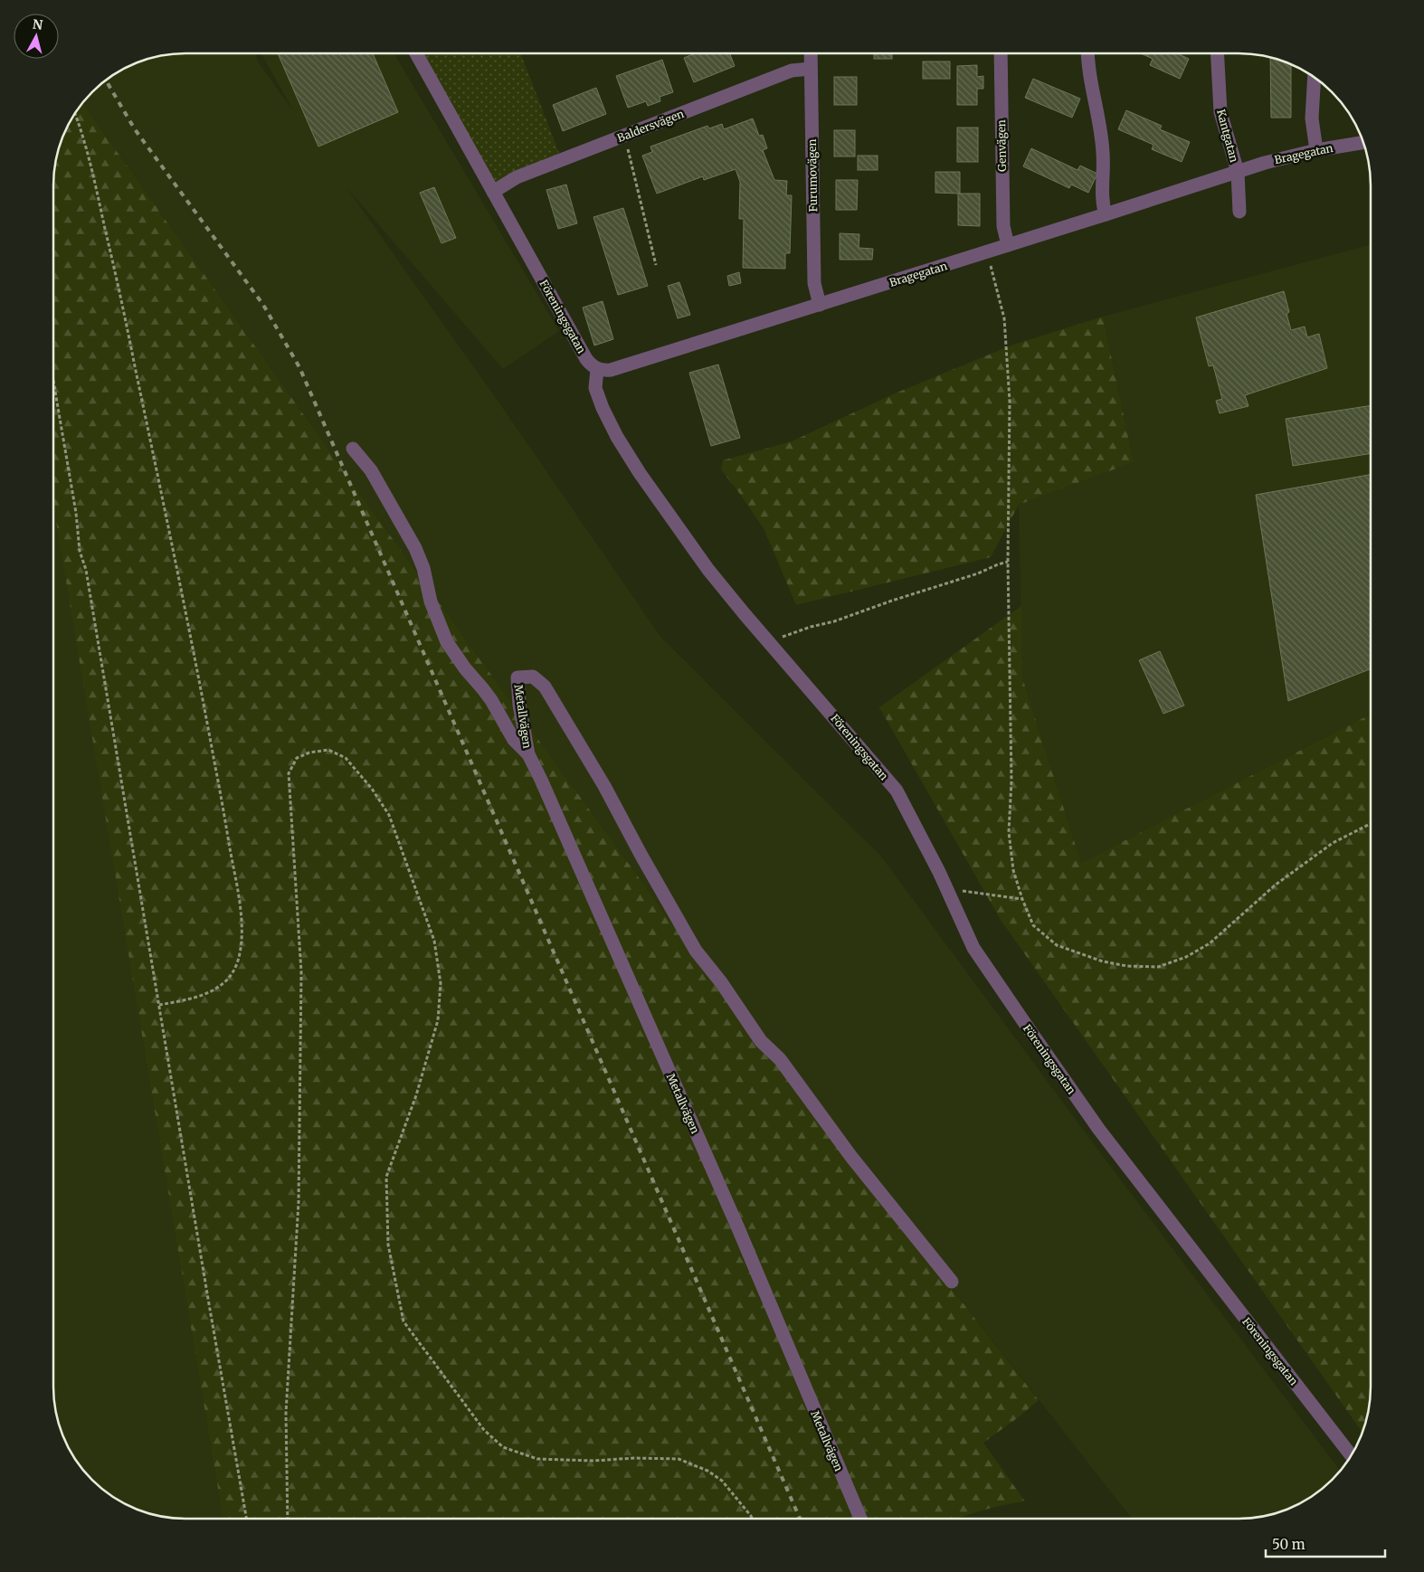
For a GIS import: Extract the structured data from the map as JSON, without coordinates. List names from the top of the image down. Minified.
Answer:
{"streets":{"street":["Baldersvägen","Kantgatan","Genvägen","Bragegatan","Furumovägen","Föreningsgatan","Metallvägen"]},"crossings":[["Baldersvägen","Furumovägen"],["Baldersvägen","Föreningsgatan"],["Kantgatan","Bragegatan"],["Genvägen","Bragegatan"],["Bragegatan","Furumovägen"],["Bragegatan","Föreningsgatan"]],"scale_bar":"50 m","north":"top"}
